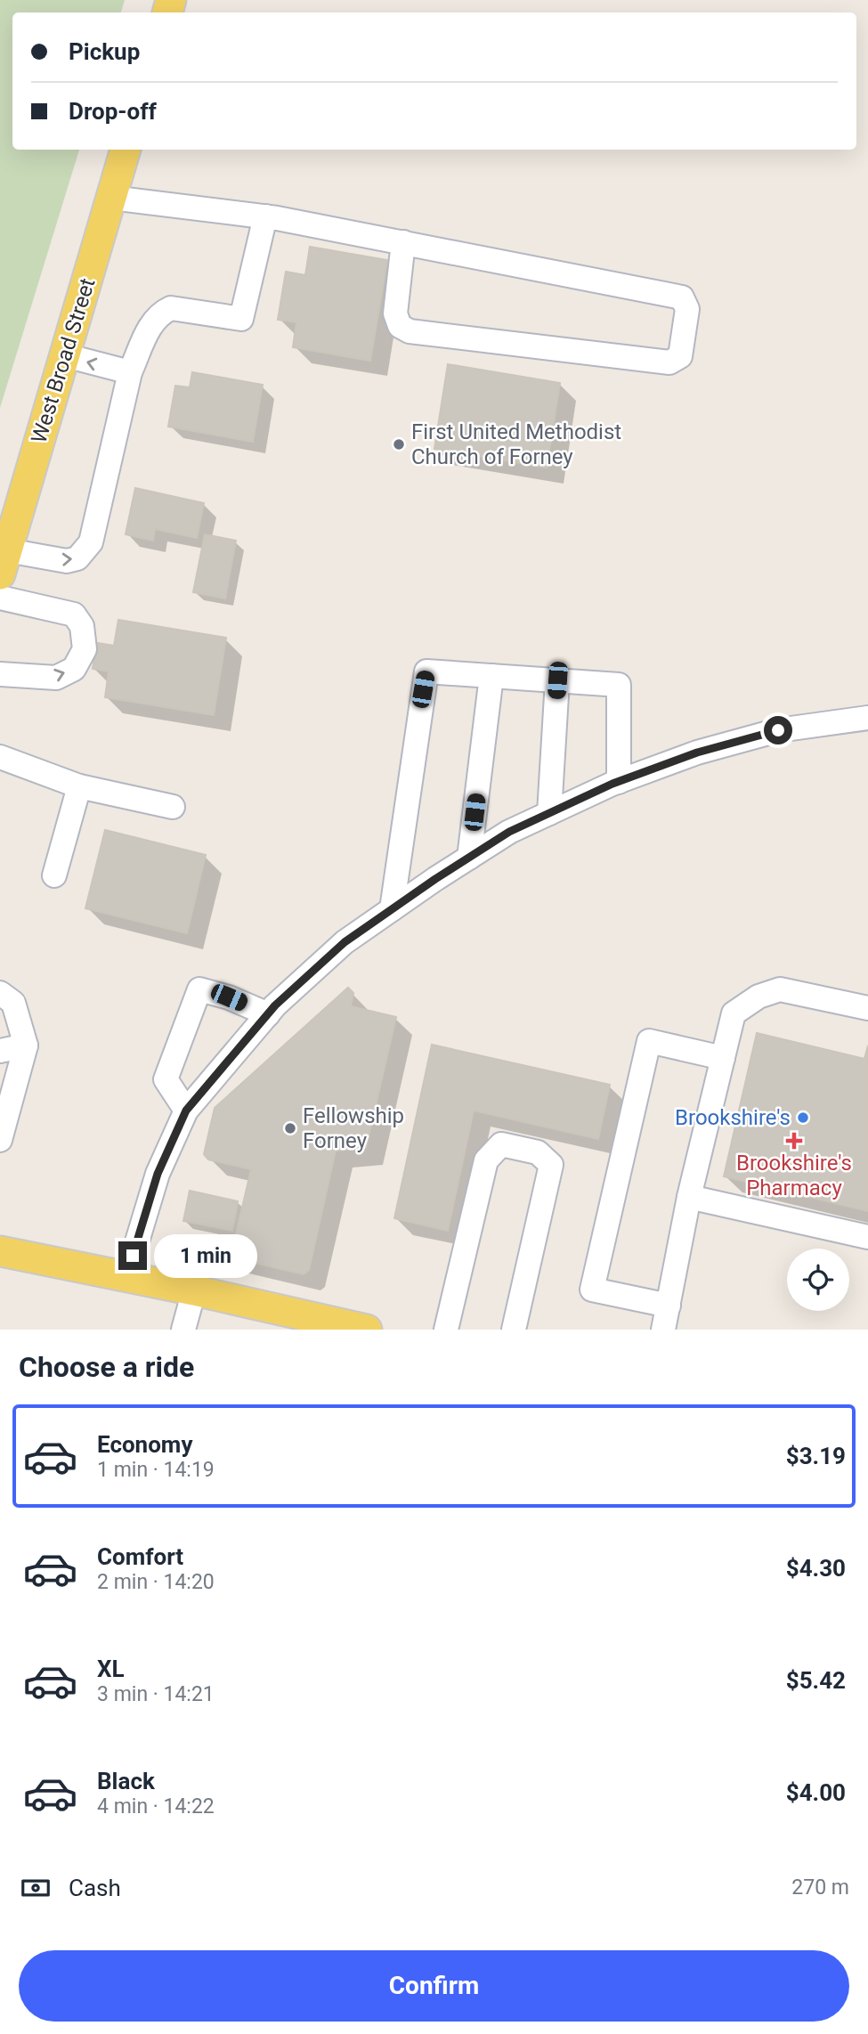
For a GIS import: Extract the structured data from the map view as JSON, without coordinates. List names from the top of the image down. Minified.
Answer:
{"streets":{"main road":["West Broad Street"]},"places":{"other":["First United Methodist Church of Forney","Brookshire's","Fellowship Forney"],"health":["Brookshire's Pharmacy"]},"page":{"banner":["Pickup","Drop-off"],"bubble":"1 min","heading":"Choose a ride","list":[{"name":"Economy","note":"1 min · 14:19","value":"$3.19"},{"name":"Comfort","note":"2 min · 14:20","value":"$4.30"},{"name":"XL","note":"3 min · 14:21","value":"$5.42"},{"name":"Black","note":"4 min · 14:22","value":"$4.00"}],"pay":["Cash","270 m"],"buttons":"Confirm"}}
